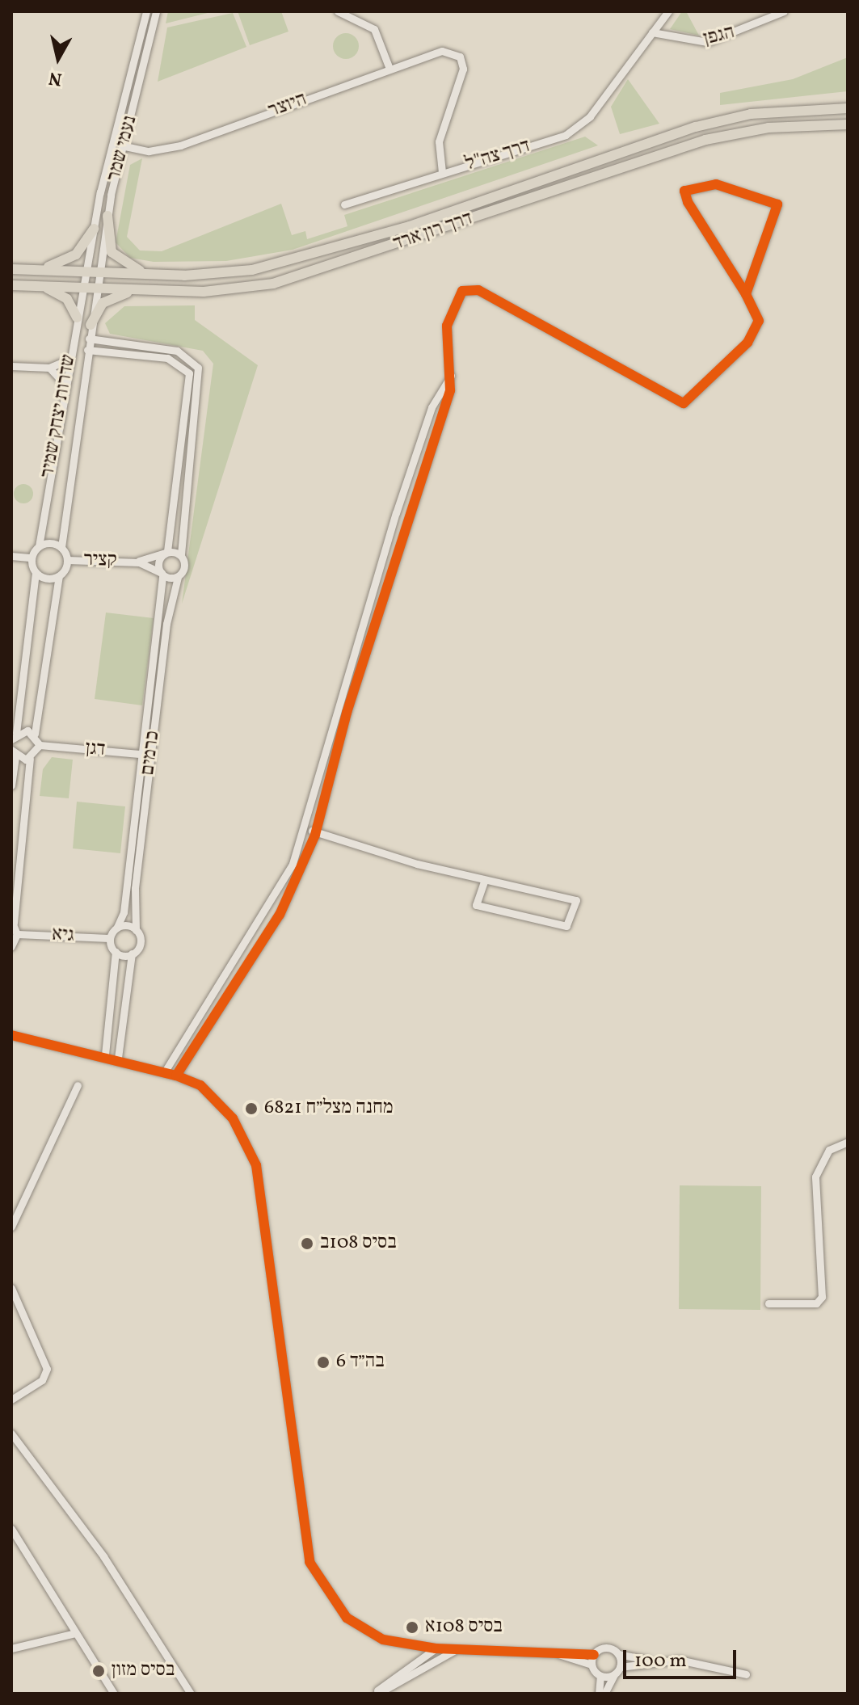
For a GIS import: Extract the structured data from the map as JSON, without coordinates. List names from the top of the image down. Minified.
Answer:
{"streets":{"main road":["דרך רון ארד"],"street":["הגפן","היוצר","נעמי שמר","דרך צה\"ל","שדרות יצחק שמיר","קציר","דגן","כרמים","גיא"]},"crossings":[["הגפן","דרך צה\"ל"],["היוצר","נעמי שמר"],["היוצר","דרך צה\"ל"],["נעמי שמר","דרך רון ארד"],["נעמי שמר","שדרות יצחק שמיר"],["דרך רון ארד","שדרות יצחק שמיר"],["שדרות יצחק שמיר","קציר"],["קציר","כרמים"],["דגן","כרמים"],["כרמים","גיא"]],"places":["מחנה מצל״ח 6821","בסיס 108ב","בה״ד 6","בסיס 108א","בסיס מזון"],"scale_bar":"100 m","north":"bottom"}
